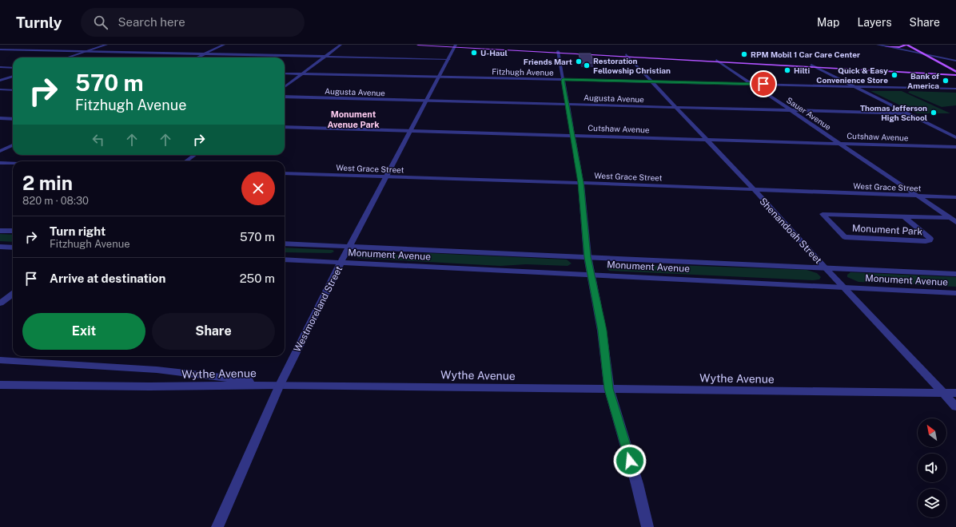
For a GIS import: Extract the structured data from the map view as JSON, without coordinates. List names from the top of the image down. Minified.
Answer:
{"streets":{"street":["Fitzhugh Avenue","Augusta Avenue","Sauer Avenue","Cutshaw Avenue","West Grace Street","Monument Park","Shenandoah Street","Monument Avenue","Westmoreland Street","Wythe Avenue"]},"crossings":[["Fitzhugh Avenue","Sauer Avenue"],["Fitzhugh Avenue","Shenandoah Street"],["Fitzhugh Avenue","Westmoreland Street"],["Augusta Avenue","Sauer Avenue"],["Augusta Avenue","Shenandoah Street"],["Augusta Avenue","Westmoreland Street"],["Sauer Avenue","Cutshaw Avenue"],["Sauer Avenue","West Grace Street"],["Sauer Avenue","Monument Park"],["Cutshaw Avenue","Shenandoah Street"],["Cutshaw Avenue","Westmoreland Street"],["West Grace Street","Shenandoah Street"],["West Grace Street","Westmoreland Street"],["Shenandoah Street","Monument Avenue"],["Shenandoah Street","Wythe Avenue"],["Monument Avenue","Westmoreland Street"],["Westmoreland Street","Wythe Avenue"]],"districts":["Monument Avenue Park"],"places":["U-Haul","RPM Mobil 1 Car Care Center","Friends Mart","Restoration Fellowship Christian","Hilti","Quick & Easy Convenience Store","Bank of America","Thomas Jefferson High School"],"north":"top left","page":{"header":"Turnly","search":"Search here","nav":["Map","Layers","Share"],"turn":["570 m","Fitzhugh Avenue"],"heading":["2 min","820 m · 08:30"],"list":[{"name":"Turn right","note":"Fitzhugh Avenue","value":"570 m"},{"name":"Arrive at destination","value":"250 m"}],"buttons":["Exit","Share"]}}
